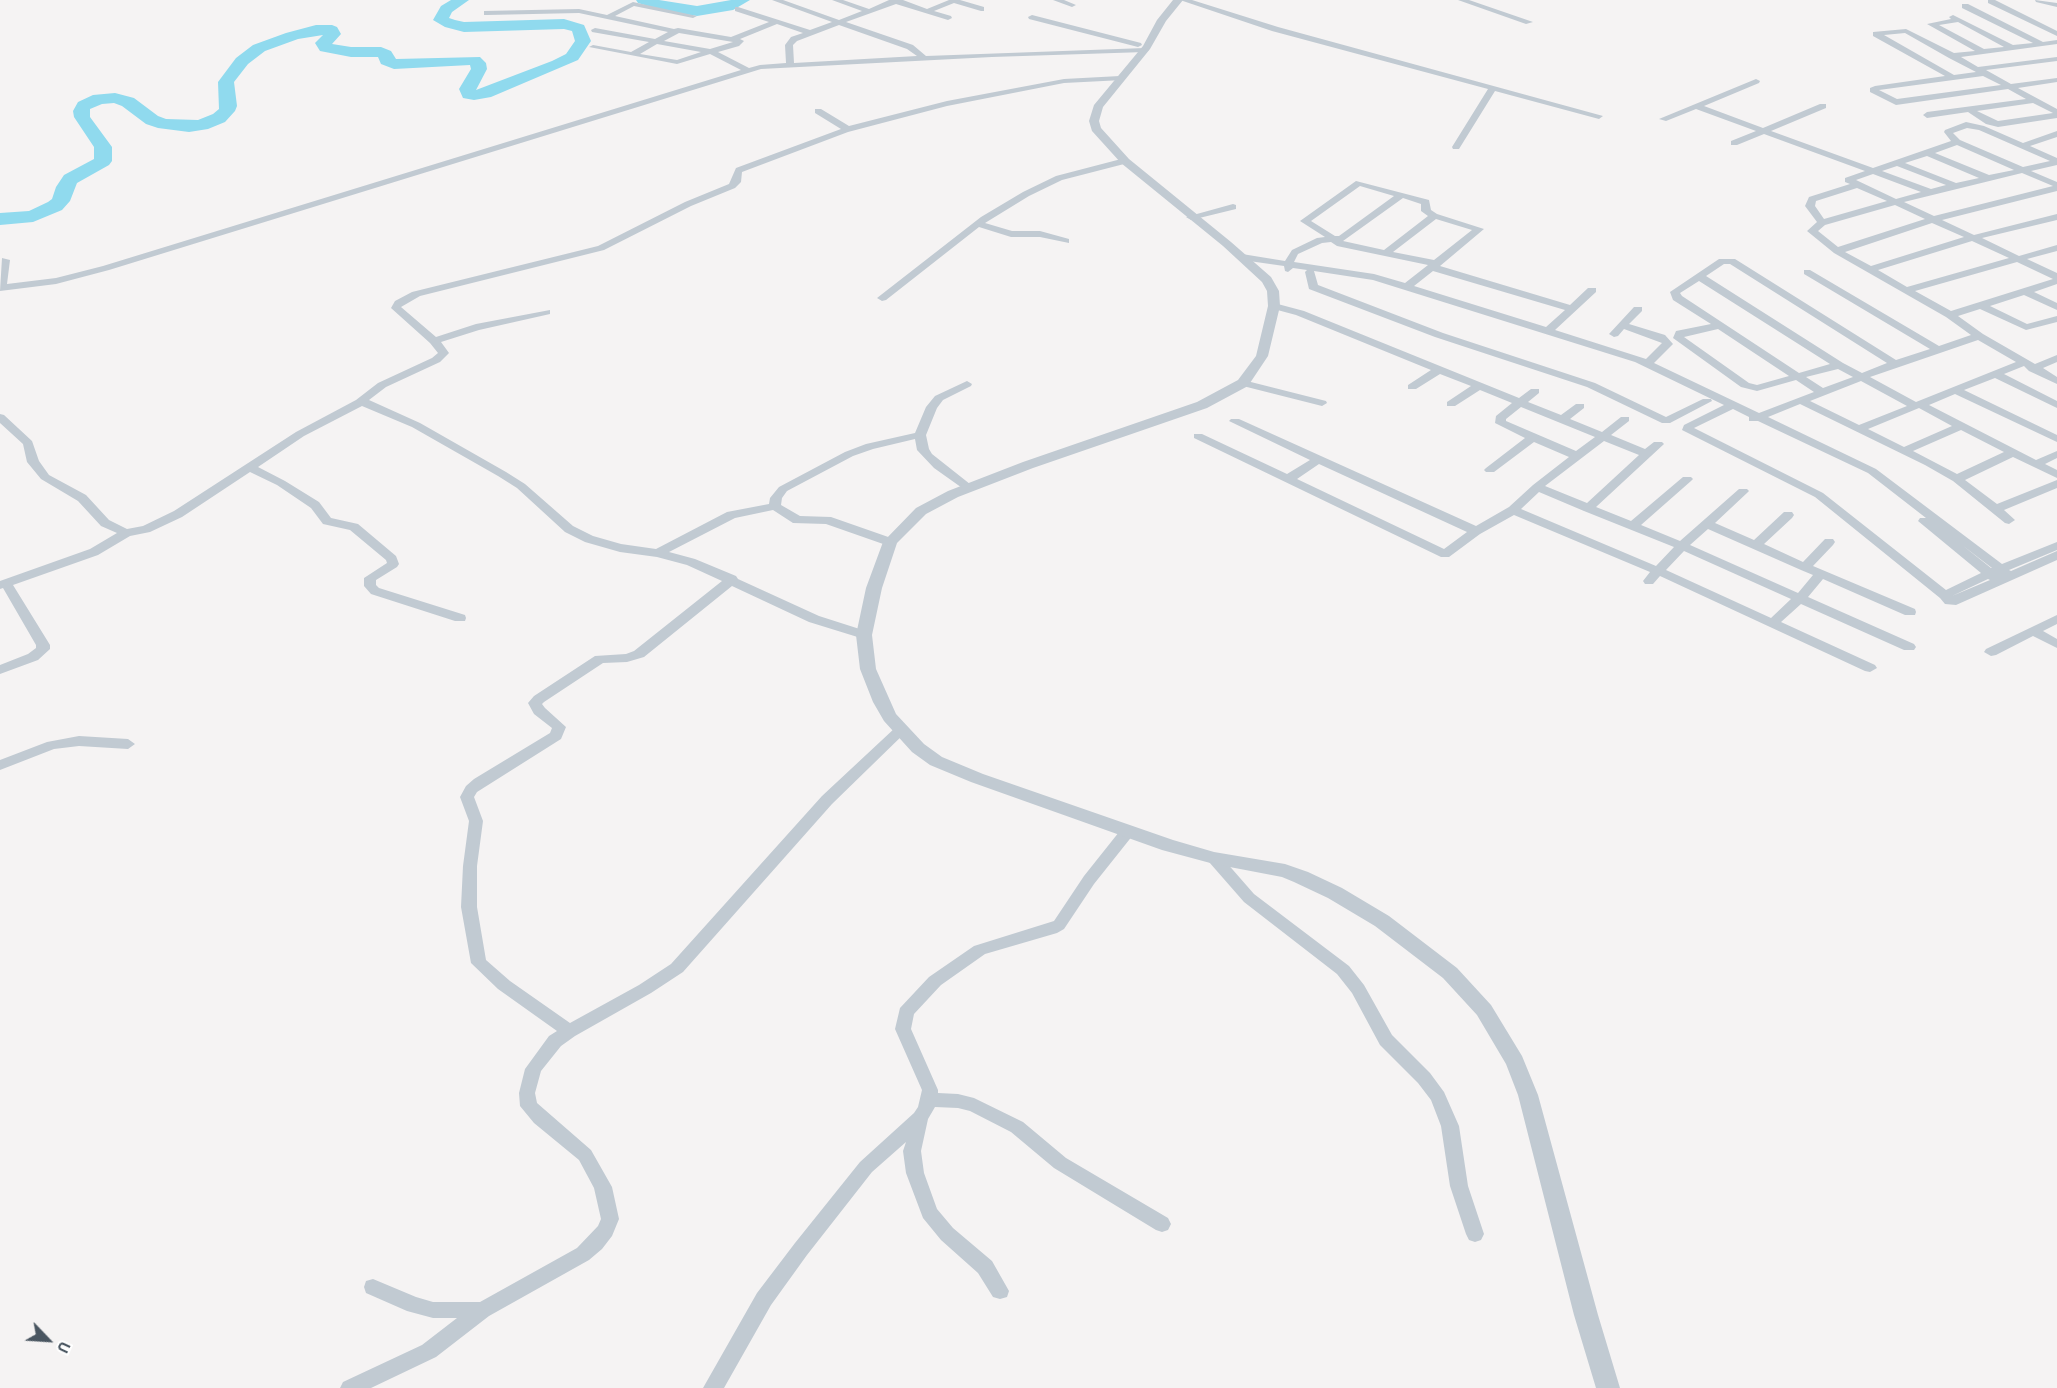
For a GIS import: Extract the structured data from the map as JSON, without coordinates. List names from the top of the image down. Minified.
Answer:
{"north":"bottom right"}
